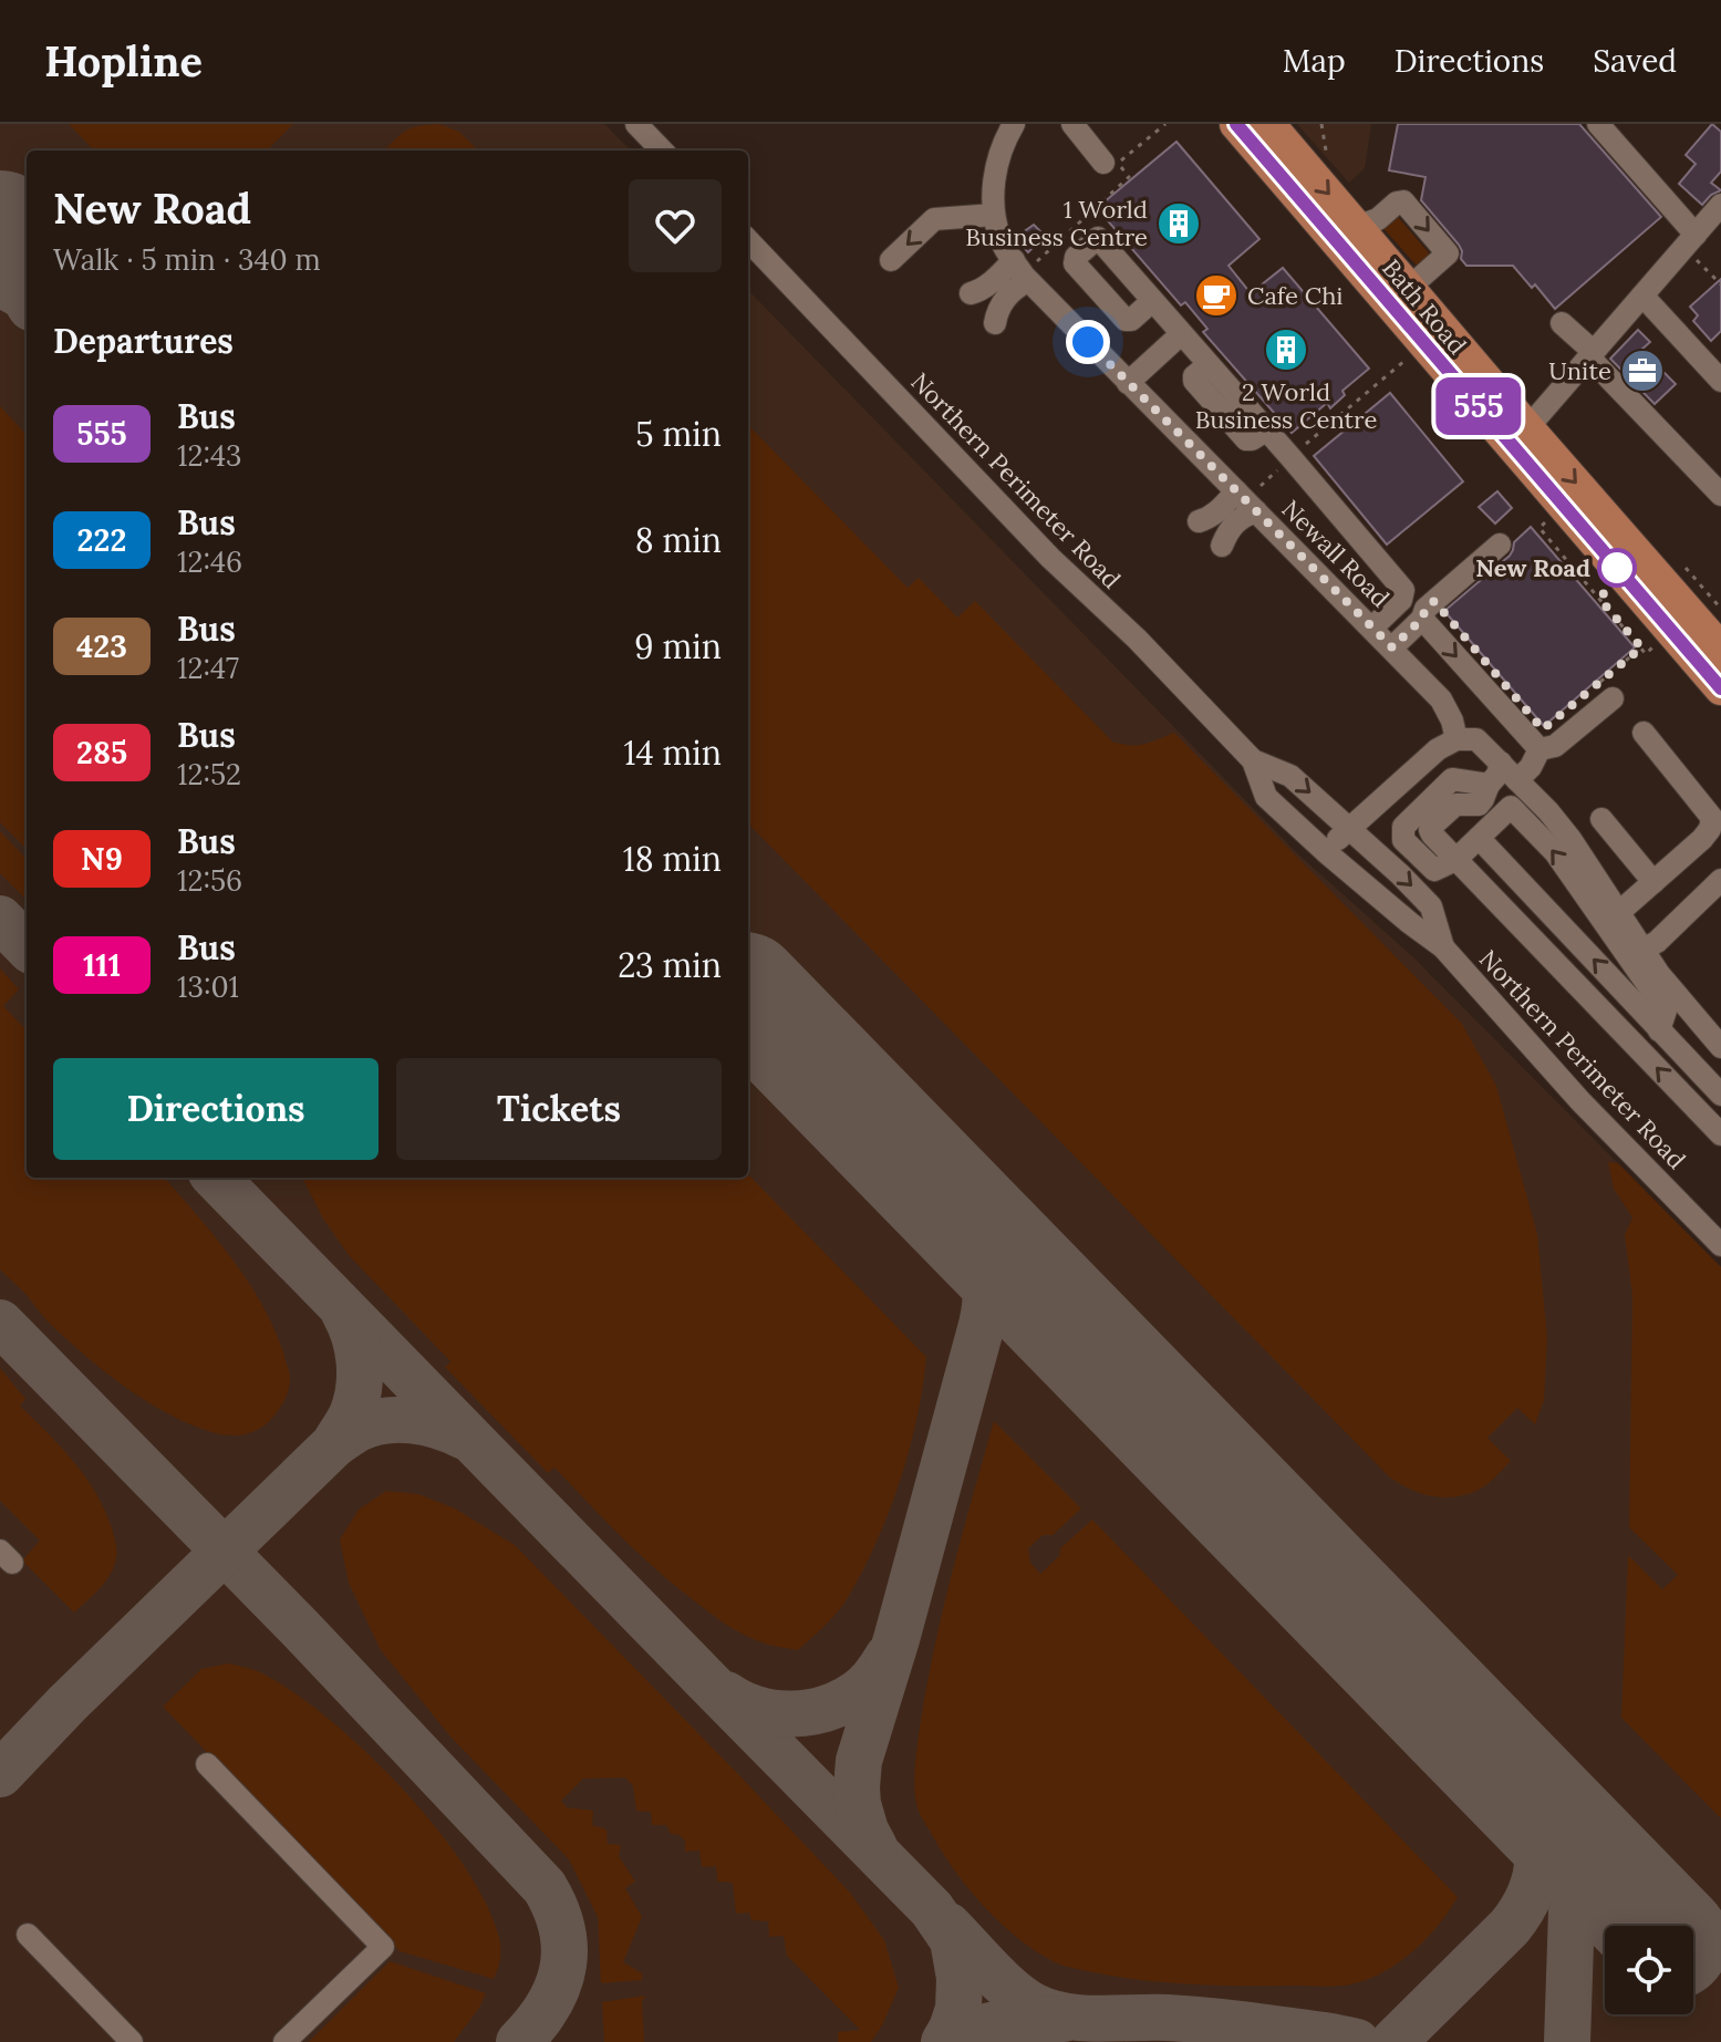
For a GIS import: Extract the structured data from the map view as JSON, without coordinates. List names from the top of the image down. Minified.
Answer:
{"streets":{"highway":["Bath Road"],"street":["Northern Perimeter Road","Newall Road"]},"places":{"building":["1 World Business Centre","2 World Business Centre"],"cafe":["Cafe Chi"],"office":["Unite"],"other":["New Road"]},"lines":["bus line 555"],"page":{"header":"Hopline","nav":["Map","Directions","Saved"],"on_map":"555","heading":[["New Road","Walk · 5 min · 340 m"],"Departures"],"list":[{"mark":"555","name":"Bus","note":"12:43","value":"5 min"},{"mark":"222","name":"Bus","note":"12:46","value":"8 min"},{"mark":"423","name":"Bus","note":"12:47","value":"9 min"},{"mark":"285","name":"Bus","note":"12:52","value":"14 min"},{"mark":"N9","name":"Bus","note":"12:56","value":"18 min"},{"mark":"111","name":"Bus","note":"13:01","value":"23 min"}],"buttons":["Directions","Tickets"]}}
